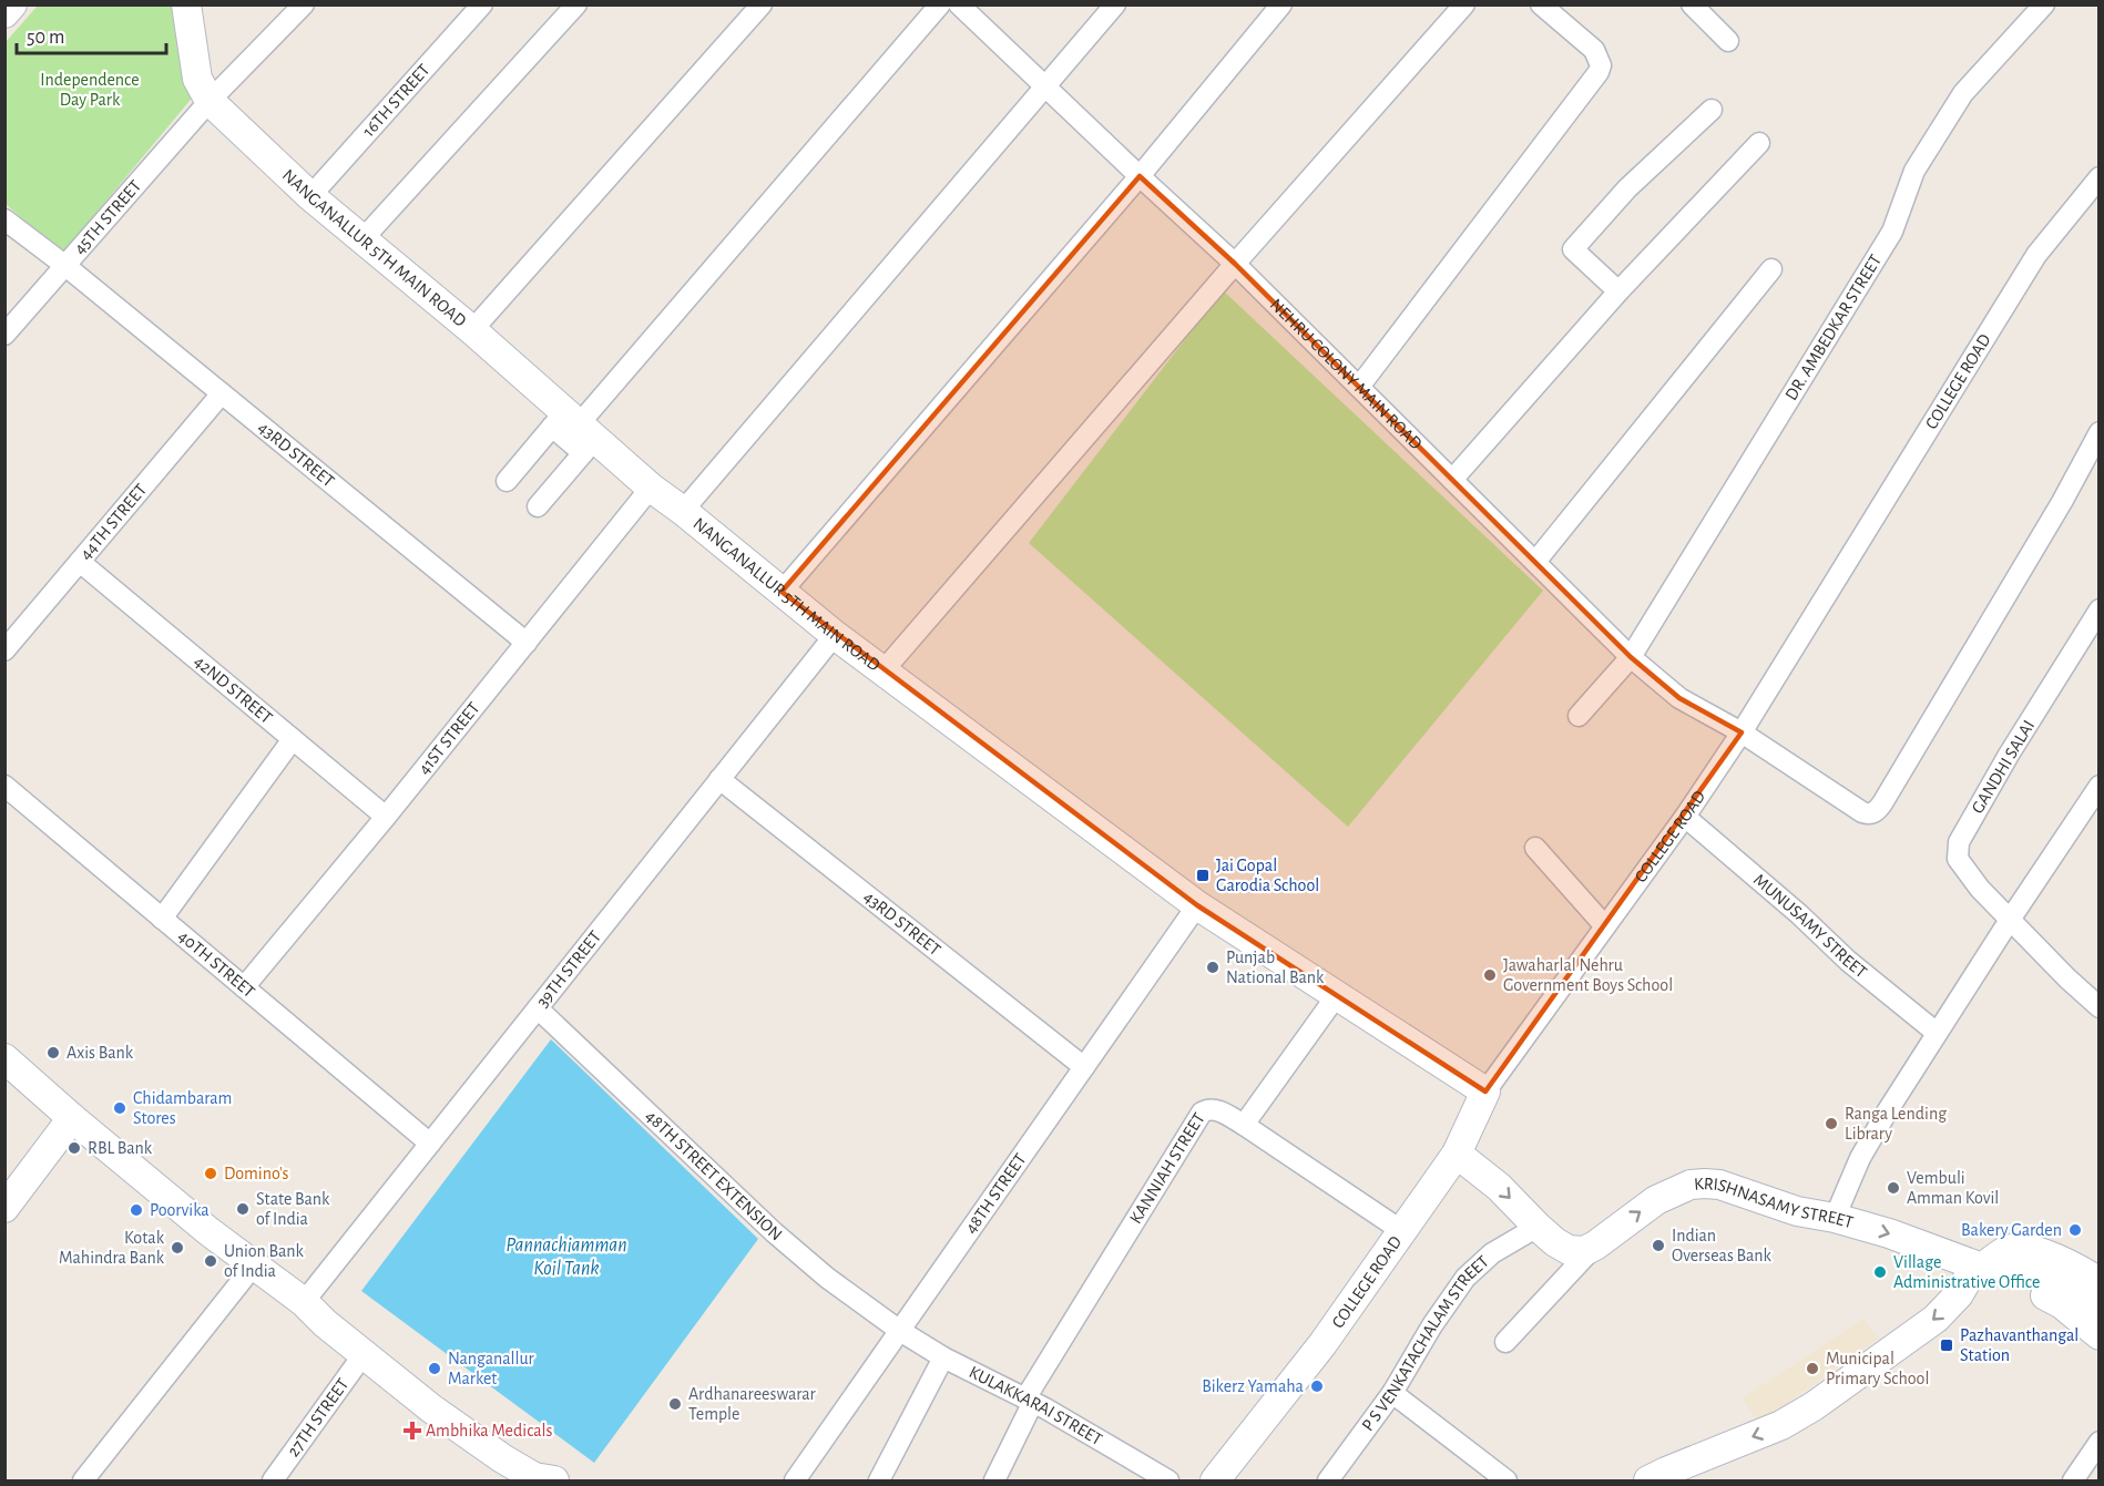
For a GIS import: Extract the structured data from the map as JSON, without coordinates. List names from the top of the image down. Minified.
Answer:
{"streets":{"street":["16TH STREET","45TH STREET","NANGANALLUR 5TH MAIN ROAD","DR. AMBEDKAR STREET","NEHRU COLONY MAIN ROAD","COLLEGE ROAD","43RD STREET","44TH STREET","42ND STREET","41ST STREET","GANDHI SALAI","MUNUSAMY STREET","40TH STREET","39TH STREET","KANNIAH STREET","48TH STREET EXTENSION","48TH STREET","KRISHNASAMY STREET","P S VENKATACHALAM STREET","KULAKKARAI STREET","27TH STREET"]},"crossings":[["16TH STREET","NANGANALLUR 5TH MAIN ROAD"],["45TH STREET","NANGANALLUR 5TH MAIN ROAD"],["45TH STREET","43RD STREET"],["NANGANALLUR 5TH MAIN ROAD","COLLEGE ROAD"],["NANGANALLUR 5TH MAIN ROAD","41ST STREET"],["NANGANALLUR 5TH MAIN ROAD","39TH STREET"],["NANGANALLUR 5TH MAIN ROAD","48TH STREET"],["DR. AMBEDKAR STREET","NEHRU COLONY MAIN ROAD"],["NEHRU COLONY MAIN ROAD","COLLEGE ROAD"],["COLLEGE ROAD","MUNUSAMY STREET"],["COLLEGE ROAD","KANNIAH STREET"],["43RD STREET","44TH STREET"],["43RD STREET","41ST STREET"],["43RD STREET","39TH STREET"],["43RD STREET","48TH STREET"],["44TH STREET","42ND STREET"],["42ND STREET","41ST STREET"],["41ST STREET","40TH STREET"],["40TH STREET","39TH STREET"],["39TH STREET","48TH STREET EXTENSION"],["KANNIAH STREET","KULAKKARAI STREET"],["48TH STREET EXTENSION","48TH STREET"],["48TH STREET EXTENSION","KULAKKARAI STREET"],["48TH STREET","KULAKKARAI STREET"]],"one_way":["KRISHNASAMY STREET"],"water":["Pannachiamman Koil Tank"],"parks":["Independence Day Park"],"places":{"transit":["Jai Gopal Garodia School","Pazhavanthangal Station"],"other":["Punjab National Bank","Jawaharlal Nehru Government Boys School","Axis Bank","Chidambaram Stores","Ranga Lending Library","RBL Bank","Domino's","Vembuli Amman Kovil","State Bank of India","Poorvika","Bakery Garden","Indian Overseas Bank","Kotak Mahindra Bank","Union Bank of India","Village Administrative Office","Nanganallur Market","Municipal Primary School","Bikerz Yamaha","Ardhanareeswarar Temple"],"health":["Ambhika Medicals"]},"scale_bar":"50 m"}
